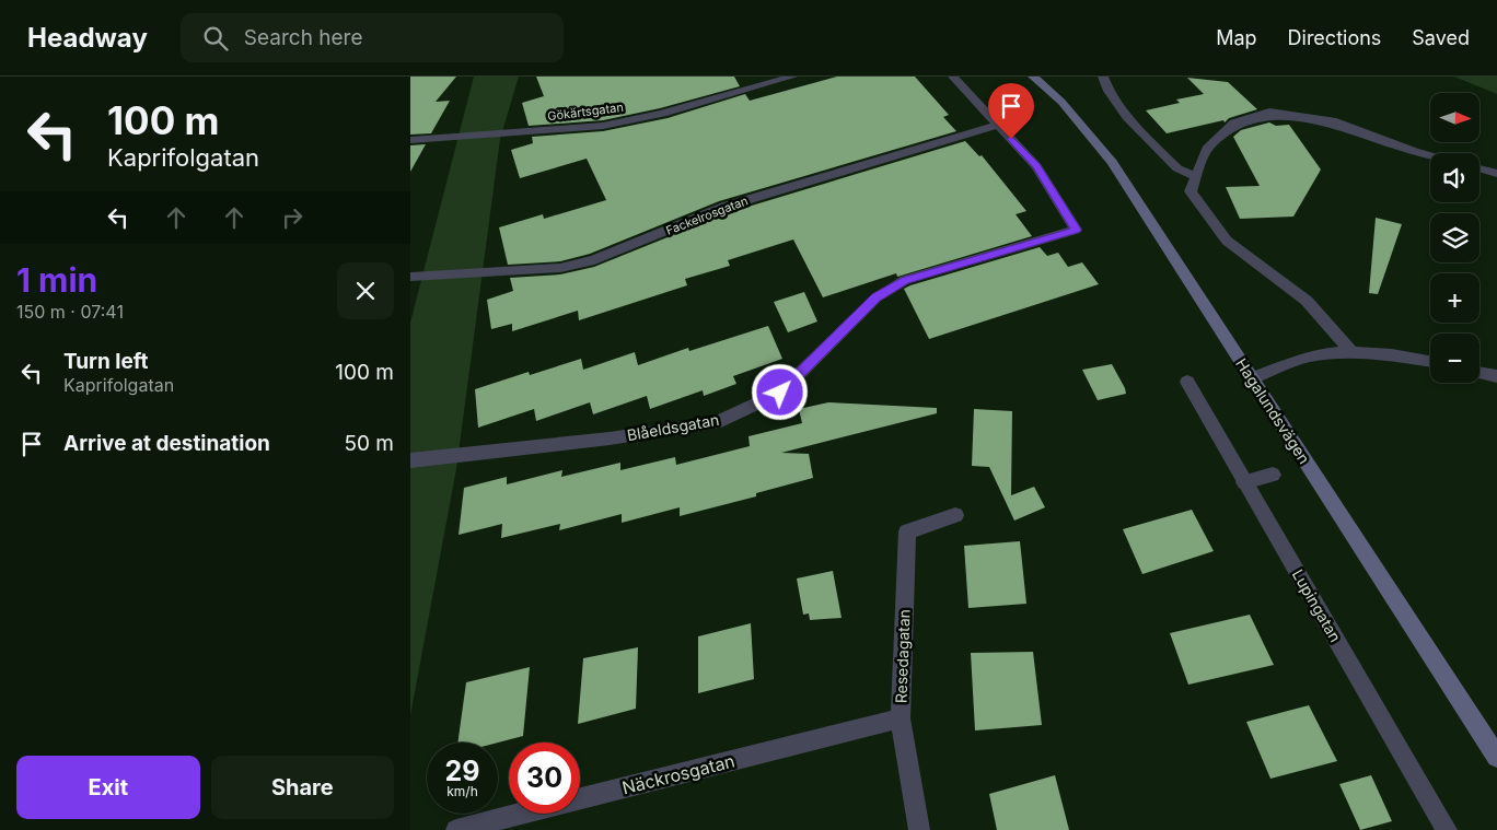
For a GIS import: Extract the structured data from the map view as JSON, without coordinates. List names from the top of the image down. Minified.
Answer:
{"streets":{"street":["Gökärtsgatan","Fackelrosgatan","Hagalundsvägen","Blåeldsgatan","Lupingatan","Resedagatan","Näckrosgatan"]},"crossings":[["Fackelrosgatan","Blåeldsgatan"],["Resedagatan","Näckrosgatan"]],"north":"right","page":{"header":"Headway","search":"Search here","nav":["Map","Directions","Saved"],"turn":["100 m","Kaprifolgatan"],"map_buttons":["+","−"],"heading":["1 min","150 m · 07:41"],"list":[{"name":"Turn left","note":"Kaprifolgatan","value":"100 m"},{"name":"Arrive at destination","value":"50 m"}],"speed":"29 km/h","limit":"30","buttons":["Exit","Share"]}}
